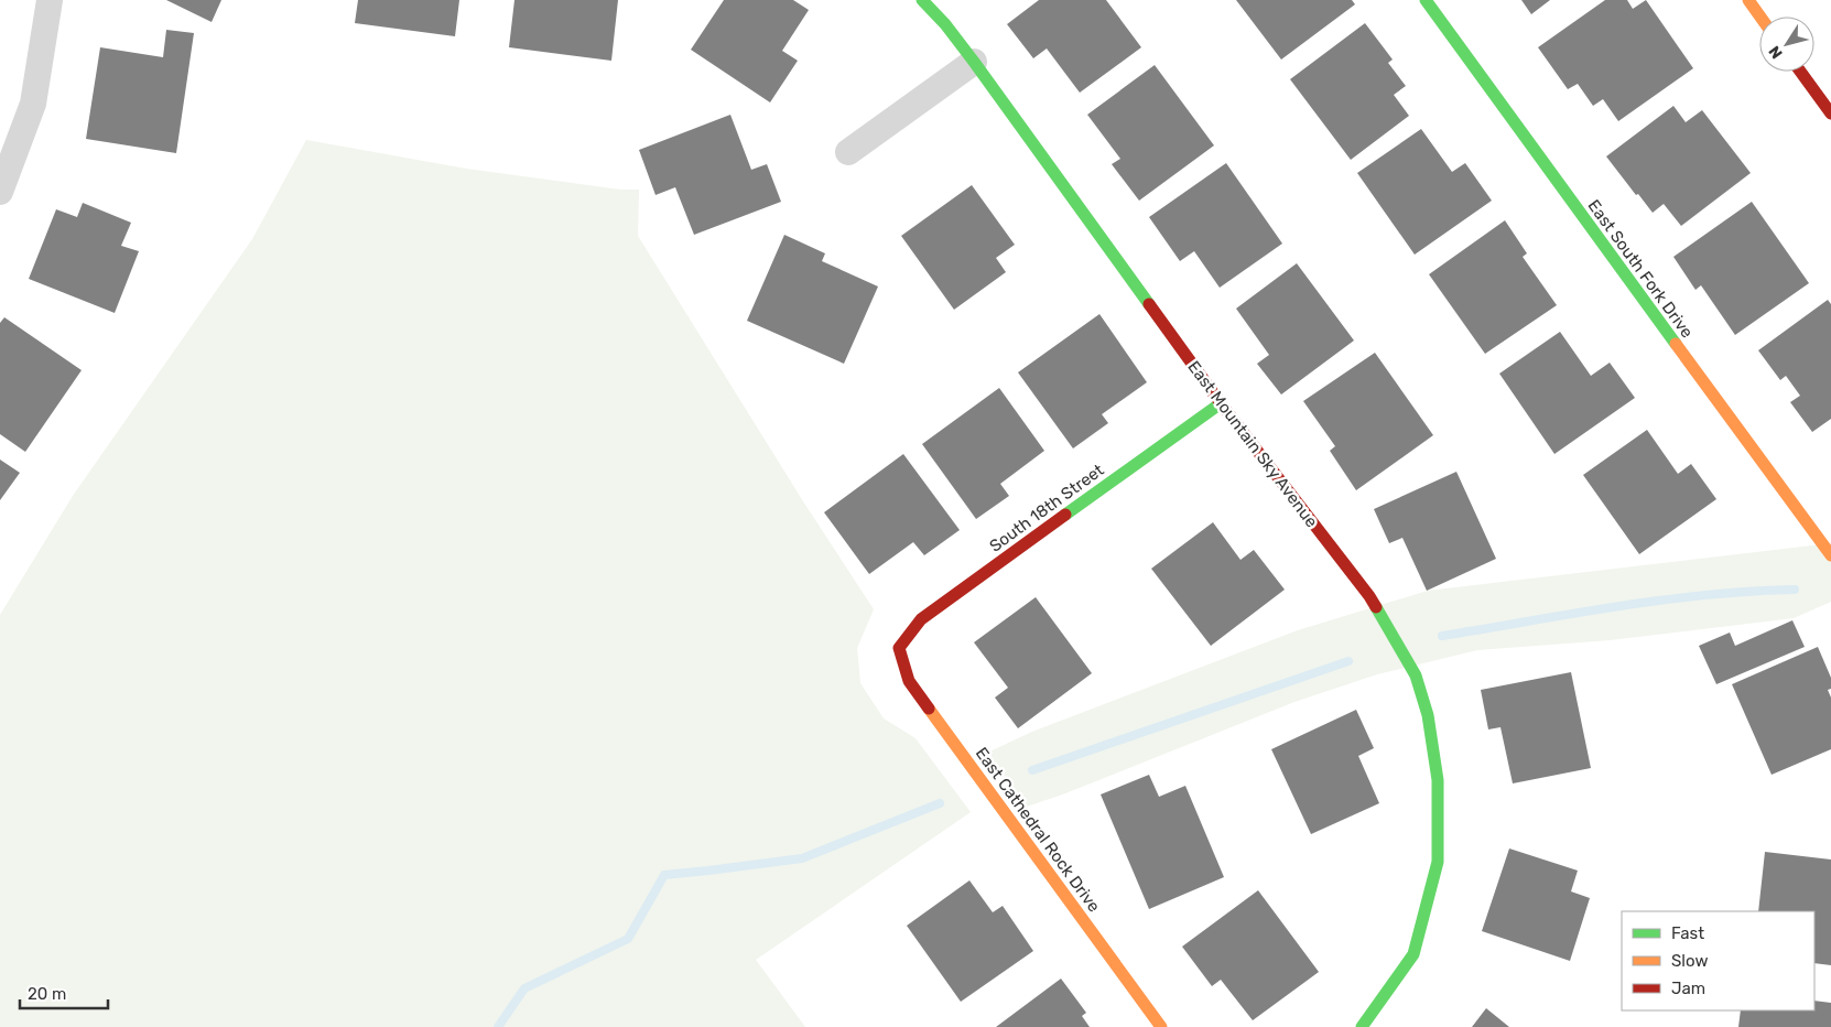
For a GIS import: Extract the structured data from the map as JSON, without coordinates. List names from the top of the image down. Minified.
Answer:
{"streets":{"street":["East South Fork Drive","East Mountain Sky Avenue","South 18th Street","East Cathedral Rock Drive"]},"crossings":[["East Mountain Sky Avenue","South 18th Street"],["South 18th Street","East Cathedral Rock Drive"]],"legend":["Fast","Slow","Jam"],"scale_bar":"20 m","north":"bottom left"}
